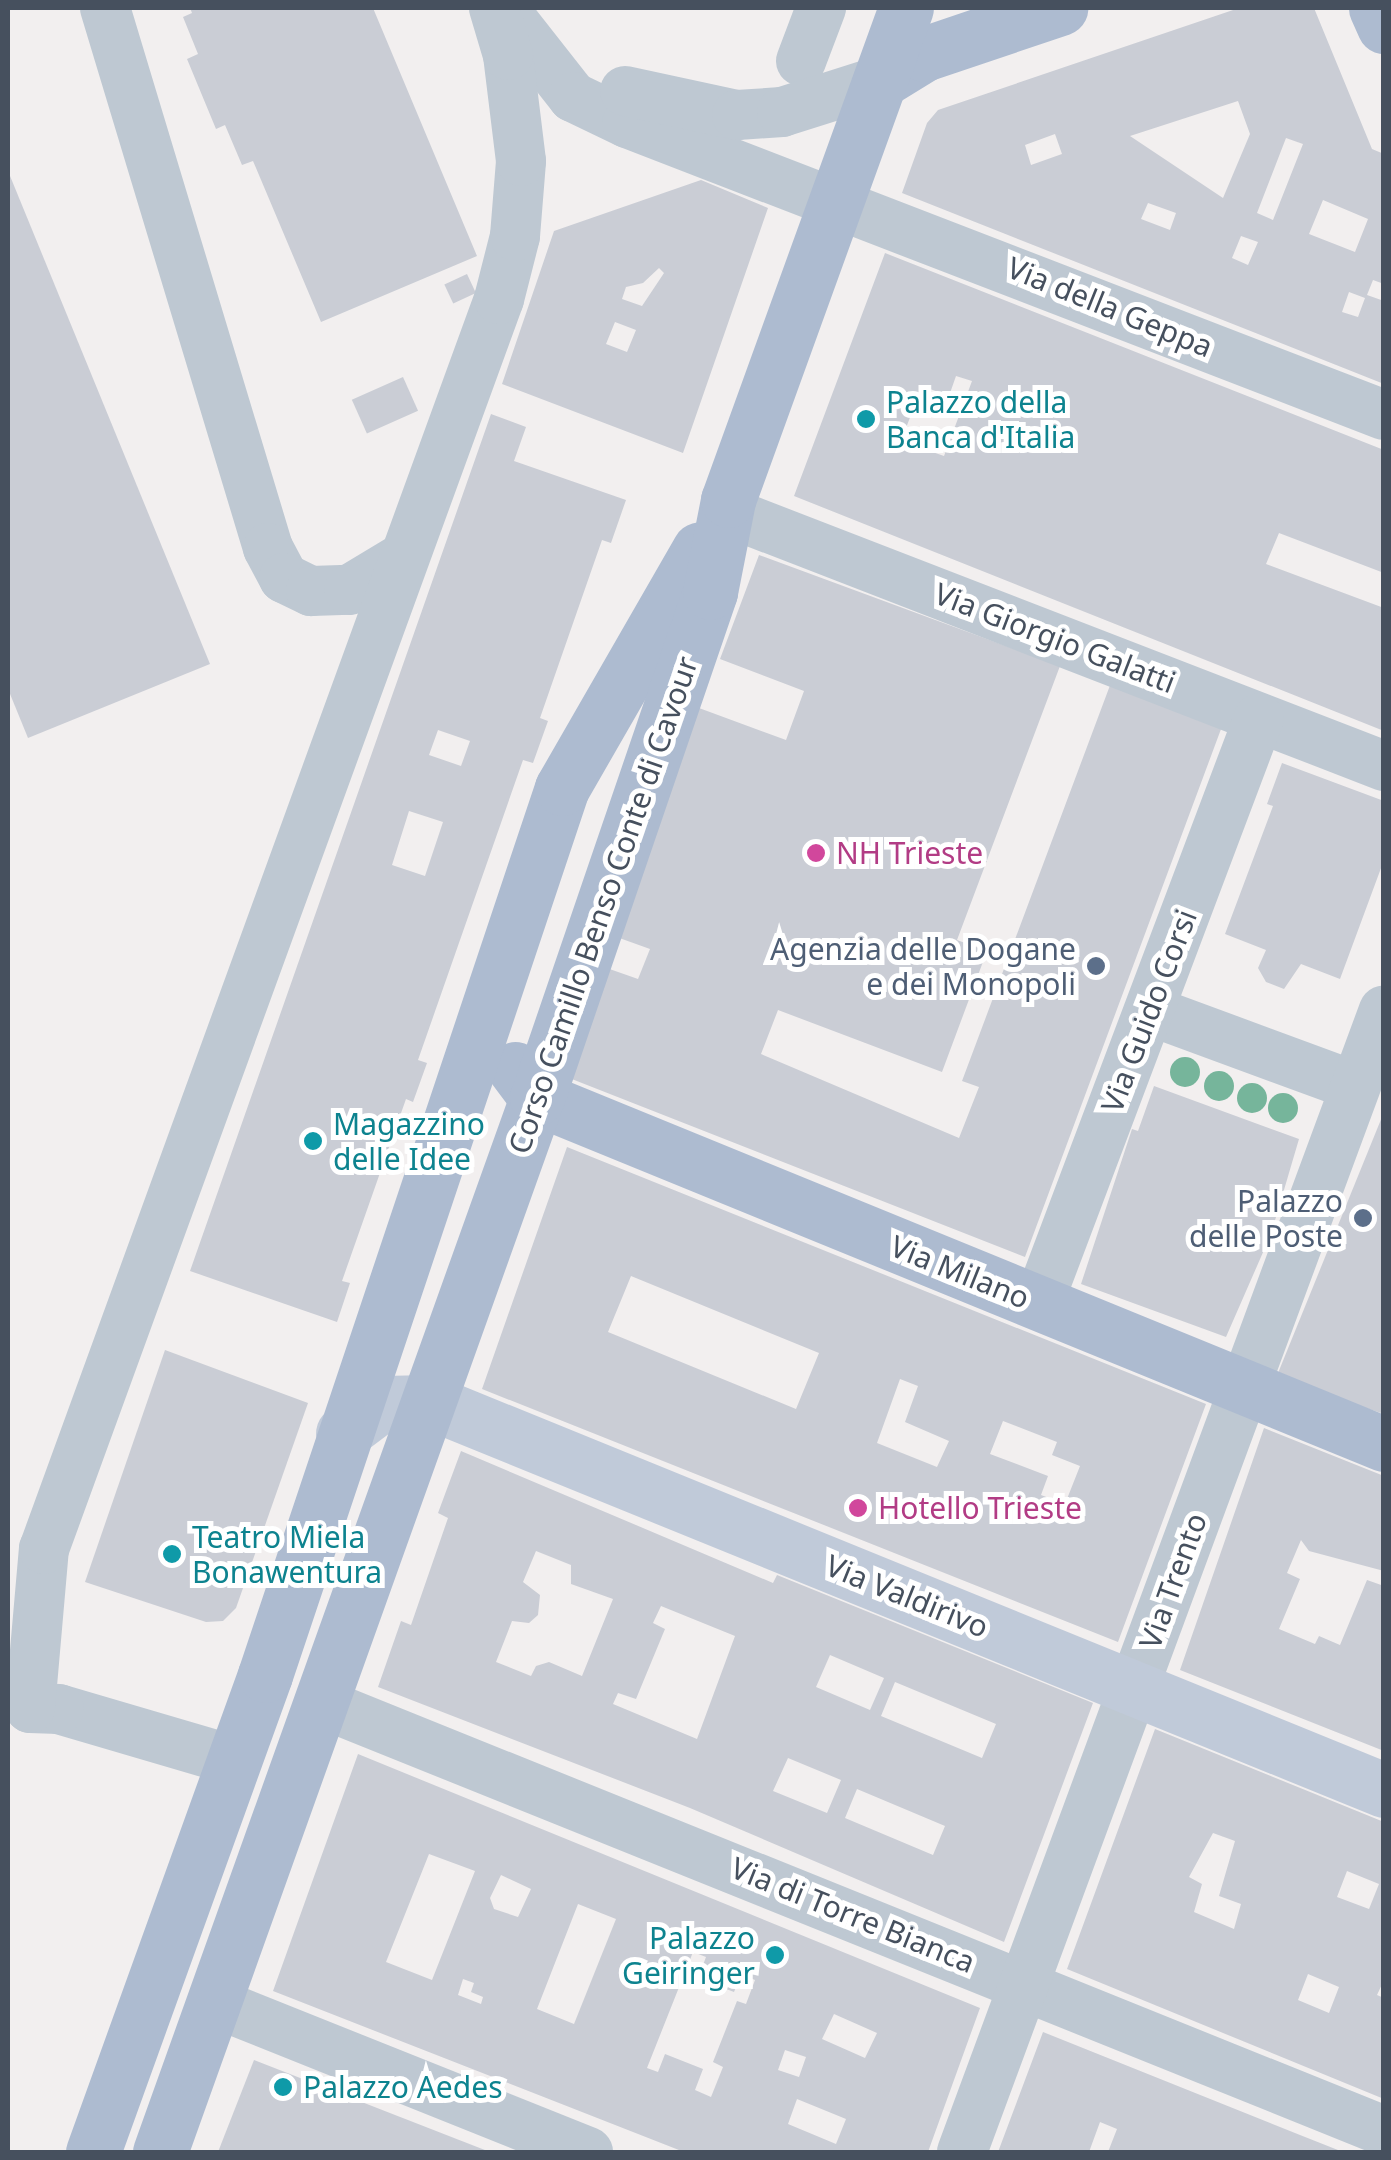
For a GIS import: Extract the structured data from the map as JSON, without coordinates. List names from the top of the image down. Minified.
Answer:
{"streets":{"main road":["Corso Camillo Benso Conte di Cavour","Via Milano","Via Valdirivo"],"street":["Via della Geppa","Via Giorgio Galatti","Via Guido Corsi","Via Trento","Via di Torre Bianca"]},"crossings":[["Via della Geppa","Corso Camillo Benso Conte di Cavour"],["Via Giorgio Galatti","Corso Camillo Benso Conte di Cavour"],["Via Giorgio Galatti","Via Guido Corsi"],["Corso Camillo Benso Conte di Cavour","Via Milano"],["Corso Camillo Benso Conte di Cavour","Via Valdirivo"],["Corso Camillo Benso Conte di Cavour","Via di Torre Bianca"],["Via Guido Corsi","Via Milano"],["Via Milano","Via Trento"],["Via Trento","Via Valdirivo"],["Via Trento","Via di Torre Bianca"]],"places":["Palazzo della Banca d'Italia","NH Trieste","Agenzia delle Dogane e dei Monopoli","Magazzino delle Idee","Palazzo delle Poste","Hotello Trieste","Teatro Miela Bonawentura","Palazzo Geiringer","Palazzo Aedes"]}
